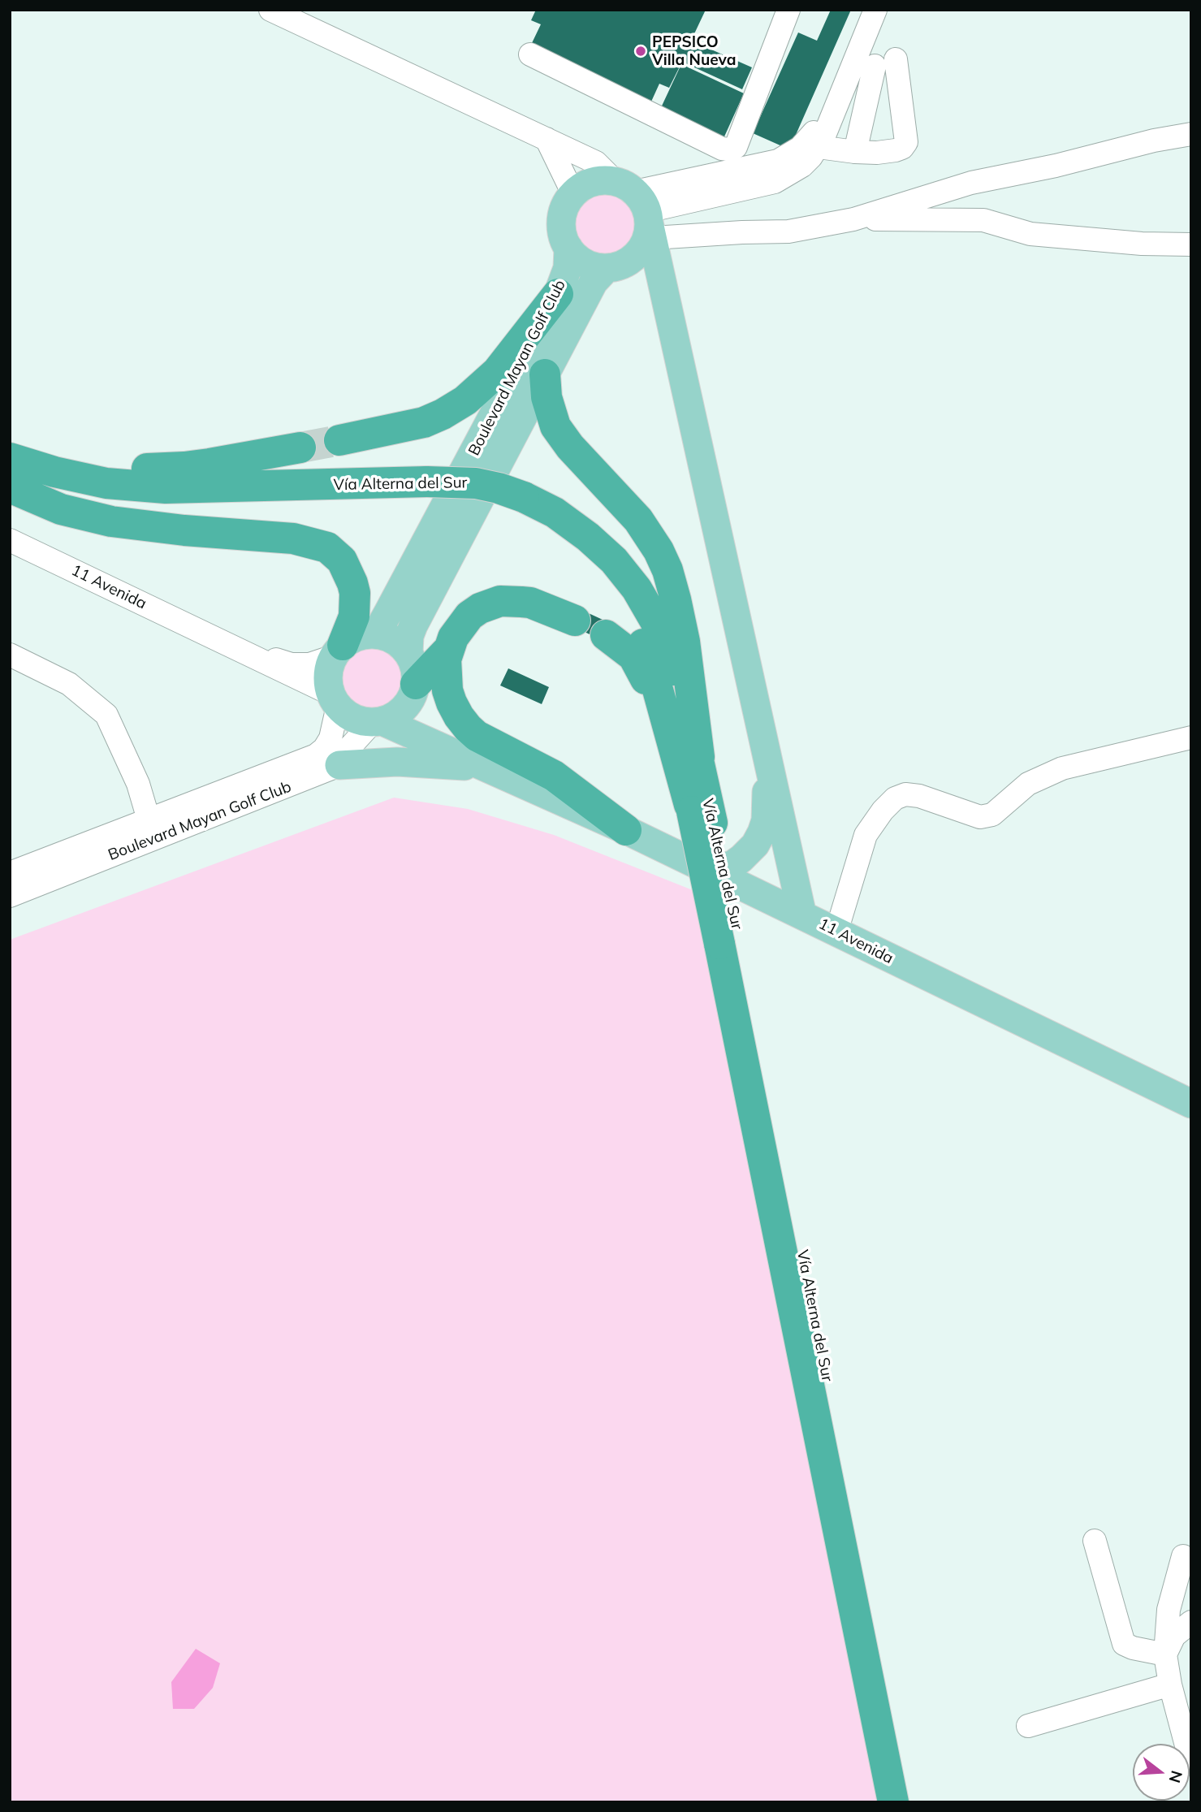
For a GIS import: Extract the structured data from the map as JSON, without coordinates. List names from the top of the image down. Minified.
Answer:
{"streets":{"highway":["Vía Alterna del Sur"],"main road":["Boulevard Mayan Golf Club","11 Avenida"]},"crossings":[["Boulevard Mayan Golf Club","11 Avenida"]],"places":["PEPSICO Villa Nueva"],"north":"right"}
